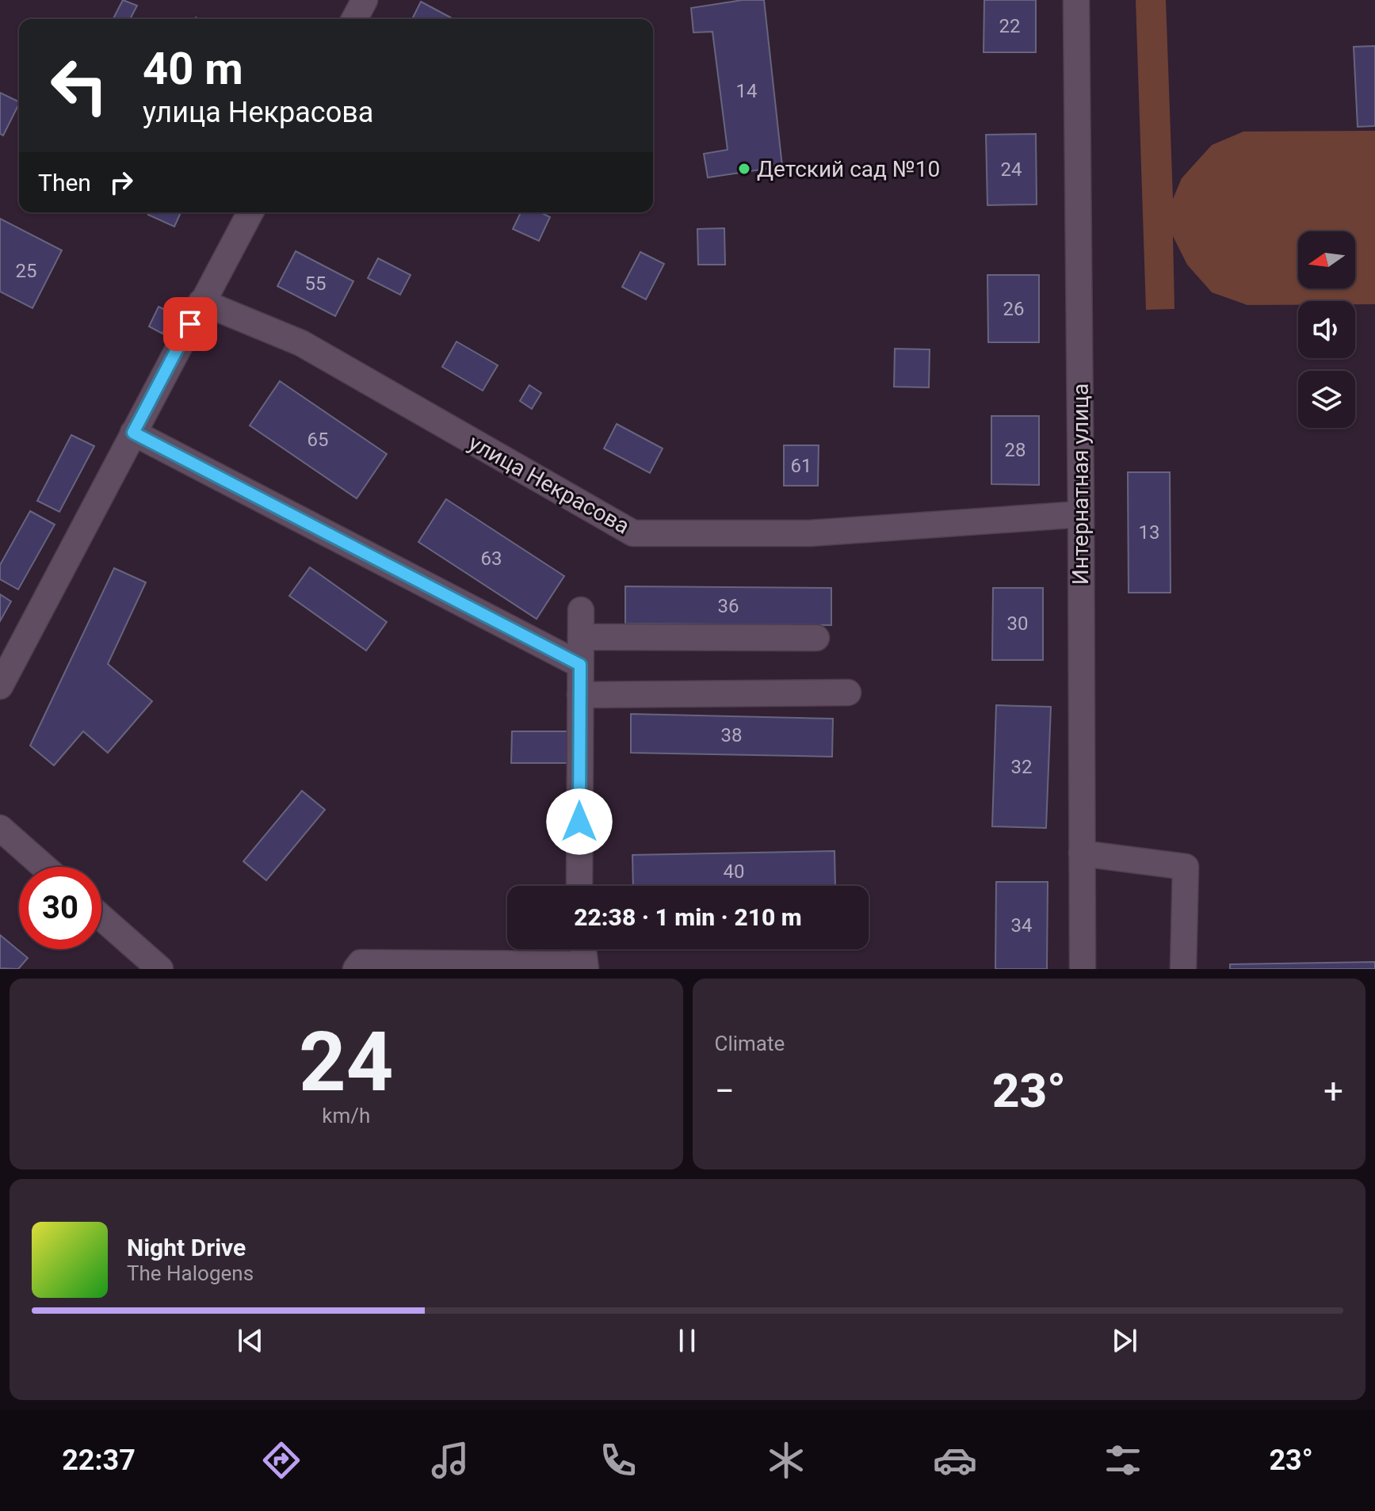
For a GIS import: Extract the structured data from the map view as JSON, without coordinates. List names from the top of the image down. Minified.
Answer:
{"streets":{"street":["улица Некрасова","Интернатная улица"]},"crossings":[["улица Некрасова","Интернатная улица"]],"places":["Детский сад №10"],"house_numbers":["22","14","24","25","55","26","65","28","61","13","63","36","30","38","32","40","34"],"north":"left","page":{"turn":["40 m","улица Некрасова"],"then":"Then","limit":"30","trip":"22:38 · 1 min · 210 m","tile":[["24","km/h"],"Climate"],"heat":["−","23°","+"],"song":["Night Drive","The Halogens"],"tabs":["22:37","23°"]}}
